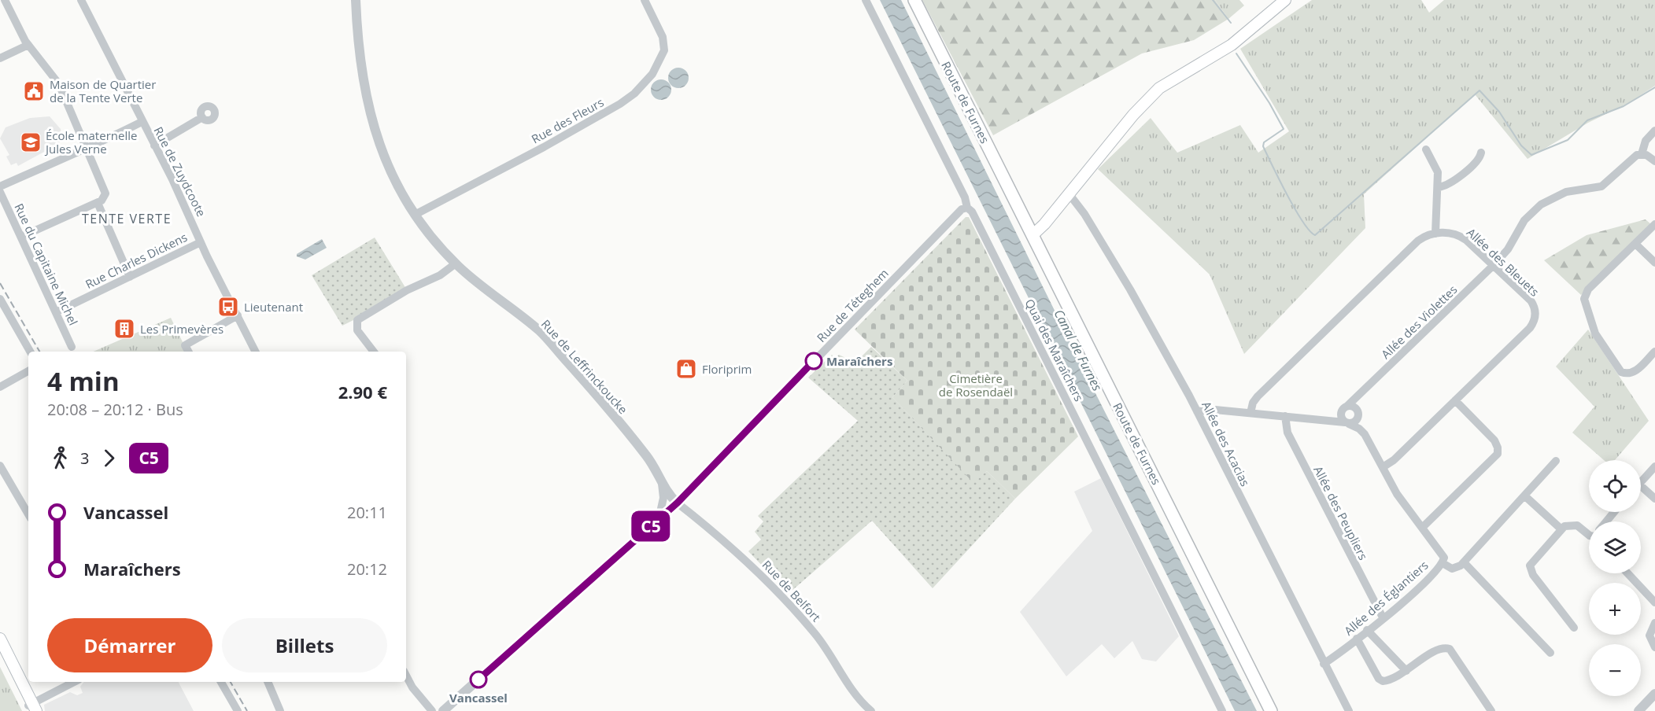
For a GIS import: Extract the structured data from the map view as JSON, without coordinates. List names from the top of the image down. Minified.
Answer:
{"streets":{"main road":["Route de Furnes"],"street":["Rue des Fleurs","Rue de Zuydcoote","Rue Charles Dickens","Allée des Bleuets","Rue du Capitaine Michel","Rue de Téteghem","Allée des Violettes","Quai des Maraîchers","Rue de Leffrinckoucke","Allée des Acacias","Allée des Peupliers","Rue de Belfort","Allée des Églantiers"]},"crossings":[["Rue des Fleurs","Rue de Leffrinckoucke"],["Rue de Zuydcoote","Rue Charles Dickens"],["Rue Charles Dickens","Rue du Capitaine Michel"],["Allée des Bleuets","Allée des Violettes"],["Rue de Téteghem","Quai des Maraîchers"],["Rue de Téteghem","Rue de Leffrinckoucke"],["Rue de Téteghem","Rue de Belfort"],["Rue de Leffrinckoucke","Rue de Belfort"],["Allée des Acacias","Allée des Églantiers"],["Allée des Peupliers","Allée des Églantiers"]],"districts":["TENTE VERTE"],"water":["Canal de Furnes"],"parks":["Cimetière de Rosendaël"],"places":{"public building":["Maison de Quartier de la Tente Verte"],"school or university":["École maternelle Jules Verne"],"bus stop":["Lieutenant"],"building":["Les Primevères"],"other":["Maraîchers","Vancassel"],"shop":["Floriprim"]},"lines":["bus line C5"],"page":{"on_map":"C5","heading":["4 min","20:08 – 20:12 · Bus","2.90 €"],"legs":["3","C5"],"map_buttons":["+","−"],"list":[{"name":"Vancassel","value":"20:11"},{"name":"Maraîchers","value":"20:12"}],"buttons":["Démarrer","Billets"]}}
